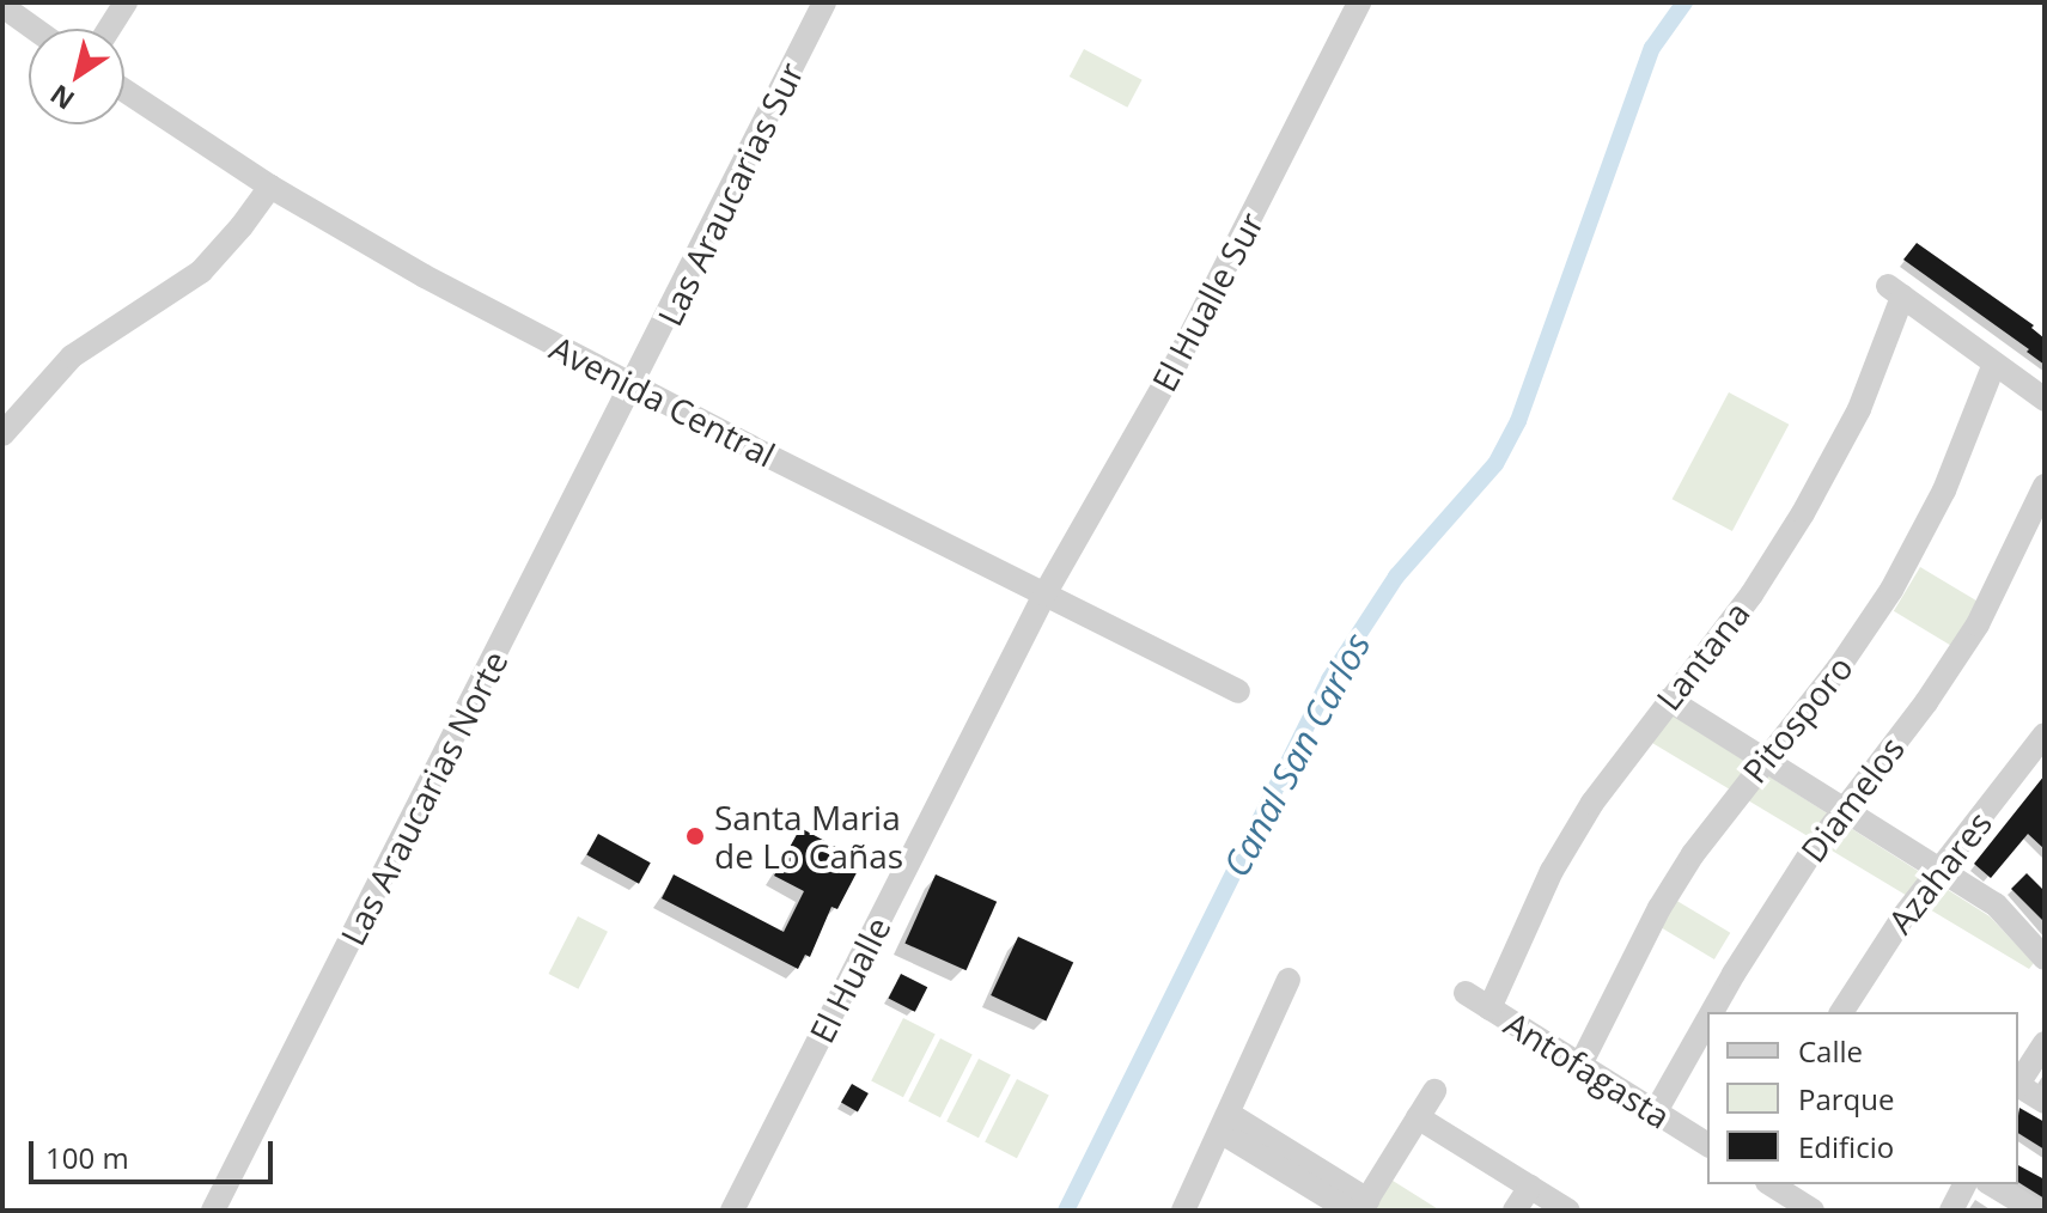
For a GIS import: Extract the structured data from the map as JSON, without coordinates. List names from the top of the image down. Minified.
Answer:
{"streets":{"street":["Las Araucarias Sur","El Hualle Sur","Avenida Central","Lantana","Pitosporo","Las Araucarias Norte","Diamelos","Azahares","El Hualle","Antofagasta"]},"crossings":[["Las Araucarias Sur","Avenida Central"],["Las Araucarias Sur","Las Araucarias Norte"],["El Hualle Sur","Avenida Central"],["El Hualle Sur","El Hualle"],["Avenida Central","Las Araucarias Norte"],["Avenida Central","El Hualle"],["Lantana","Pitosporo"],["Lantana","Antofagasta"],["Pitosporo","Antofagasta"],["Diamelos","Antofagasta"]],"water":["Canal San Carlos"],"places":["Santa Maria de Lo Cañas"],"legend":["Calle","Parque","Edificio"],"scale_bar":"100 m","north":"bottom left"}
